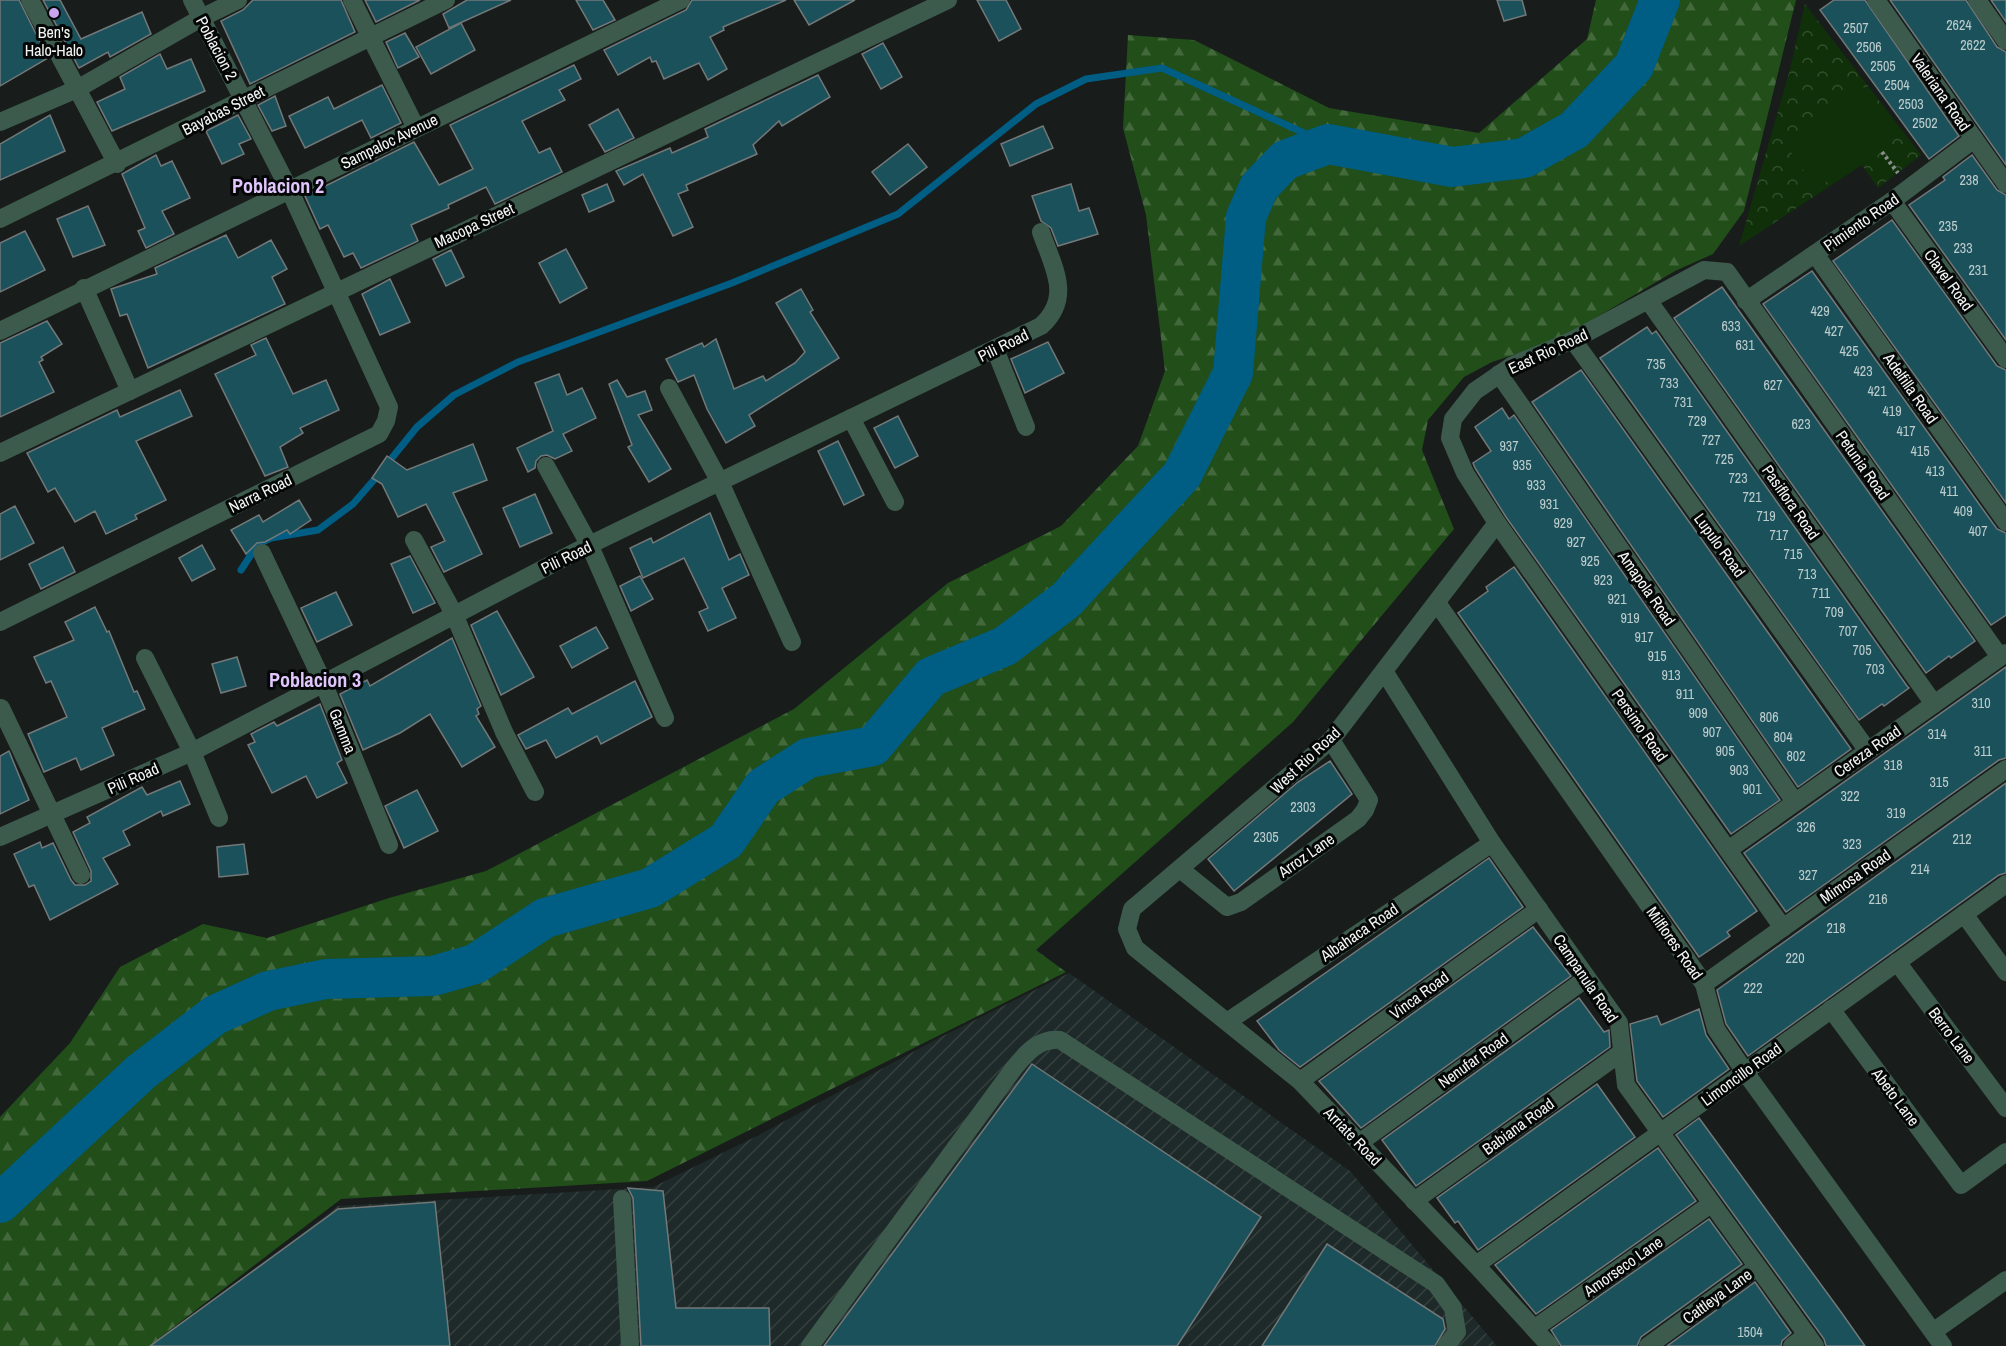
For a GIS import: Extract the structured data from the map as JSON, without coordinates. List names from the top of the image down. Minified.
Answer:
{"streets":{"street":["Poblacion 2","Valeriana Road","Bayabas Street","Sampaloc Avenue","Pimiento Road","Macopa Street","Clavel Road","Pili Road","East Rio Road","Adelfilla Road","Petunia Road","Narra Road","Pasiflora Road","Lupulo Road","Amapola Road","Persimo Road","Gamma","Cereza Road","West Rio Road","Arroz Lane","Mimosa Road","Albahaca Road","Milflores Road","Campanula Road","Vinca Road","Berro Lane","Nenufar Road","Limoncillo Road","Abeto Lane","Babiana Road","Arriate Road","Amorseco Lane","Cattleya Lane"]},"crossings":[["Poblacion 2","Bayabas Street"],["Poblacion 2","Sampaloc Avenue"],["Poblacion 2","Macopa Street"],["Poblacion 2","Narra Road"],["Valeriana Road","Pimiento Road"],["Pimiento Road","Clavel Road"],["Pimiento Road","Adelfilla Road"],["Pimiento Road","Petunia Road"],["Macopa Street","Narra Road"],["Pili Road","Gamma"],["East Rio Road","Petunia Road"],["East Rio Road","Pasiflora Road"],["East Rio Road","Lupulo Road"],["East Rio Road","Amapola Road"],["East Rio Road","Persimo Road"],["East Rio Road","West Rio Road"],["Petunia Road","Cereza Road"],["Pasiflora Road","Cereza Road"],["Lupulo Road","Cereza Road"],["Amapola Road","Cereza Road"],["Persimo Road","Cereza Road"],["Persimo Road","West Rio Road"],["Persimo Road","Mimosa Road"],["West Rio Road","Arroz Lane"],["West Rio Road","Milflores Road"],["West Rio Road","Campanula Road"],["West Rio Road","Arriate Road"],["Mimosa Road","Milflores Road"],["Albahaca Road","Campanula Road"],["Albahaca Road","Arriate Road"],["Milflores Road","Limoncillo Road"],["Campanula Road","Vinca Road"],["Campanula Road","Nenufar Road"],["Campanula Road","Limoncillo Road"],["Campanula Road","Babiana Road"],["Campanula Road","Amorseco Lane"],["Campanula Road","Cattleya Lane"],["Vinca Road","Arriate Road"],["Berro Lane","Limoncillo Road"],["Nenufar Road","Arriate Road"],["Limoncillo Road","Abeto Lane"],["Limoncillo Road","Arriate Road"],["Babiana Road","Arriate Road"],["Arriate Road","Amorseco Lane"]],"districts":["Poblacion 2","Poblacion 3"],"places":["Ben's Halo-Halo"],"house_numbers":["2624","2507","2622","2506","2505","2504","2503","2502","238","235","233","231","429","633","427","631","425","735","423","733","627","421","731","419","729","623","417","727","937","415","725","935","413","723","933","411","721","931","409","719","929","407","717","927","715","925","713","923","711","921","709","919","707","917","705","915","703","913","911","310","909","806","907","314","804","905","311","802","318","903","315","901","322","2303","319","326","2305","212","323","214","327","216","218","220","222","1504"]}
